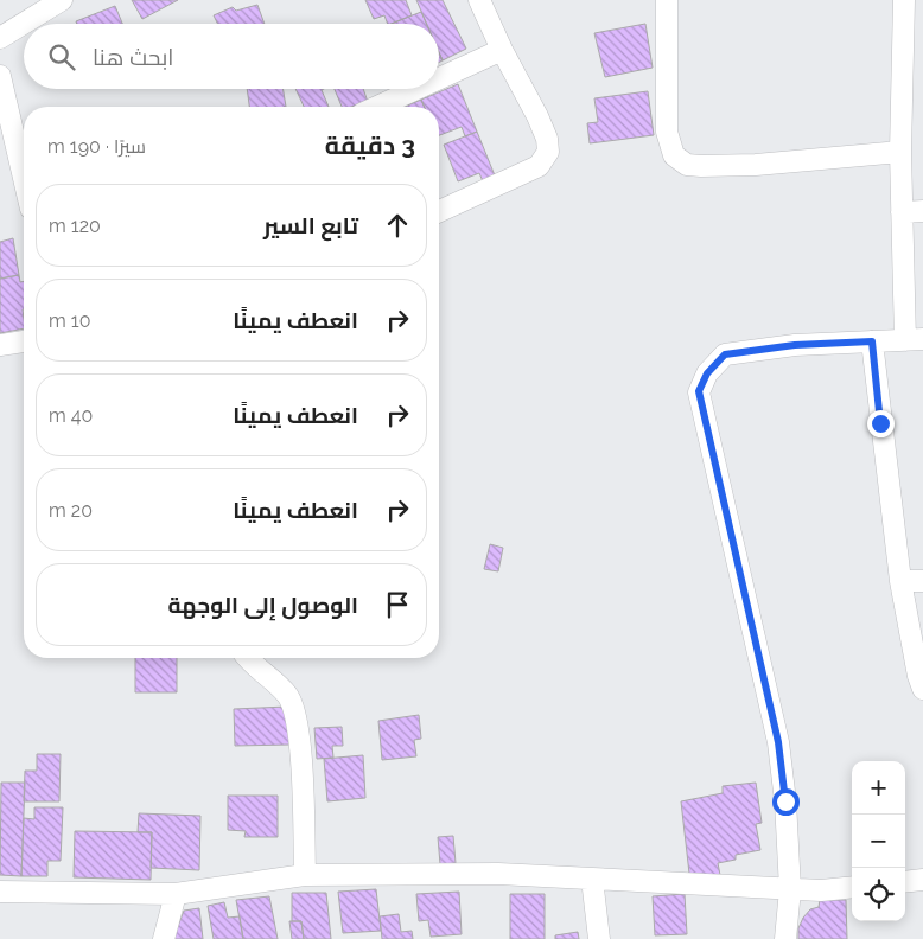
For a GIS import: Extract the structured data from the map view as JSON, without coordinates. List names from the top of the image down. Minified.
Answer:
{"page":{"search":"ابحث هنا","heading":["3 دقيقة","سيرًا · 190 m"],"list":[["تابع السير","120 m"],["انعطف يمينًا","10 m"],["انعطف يمينًا","40 m"],["انعطف يمينًا","20 m"],"الوصول إلى الوجهة"],"map_buttons":["+","−"]}}
